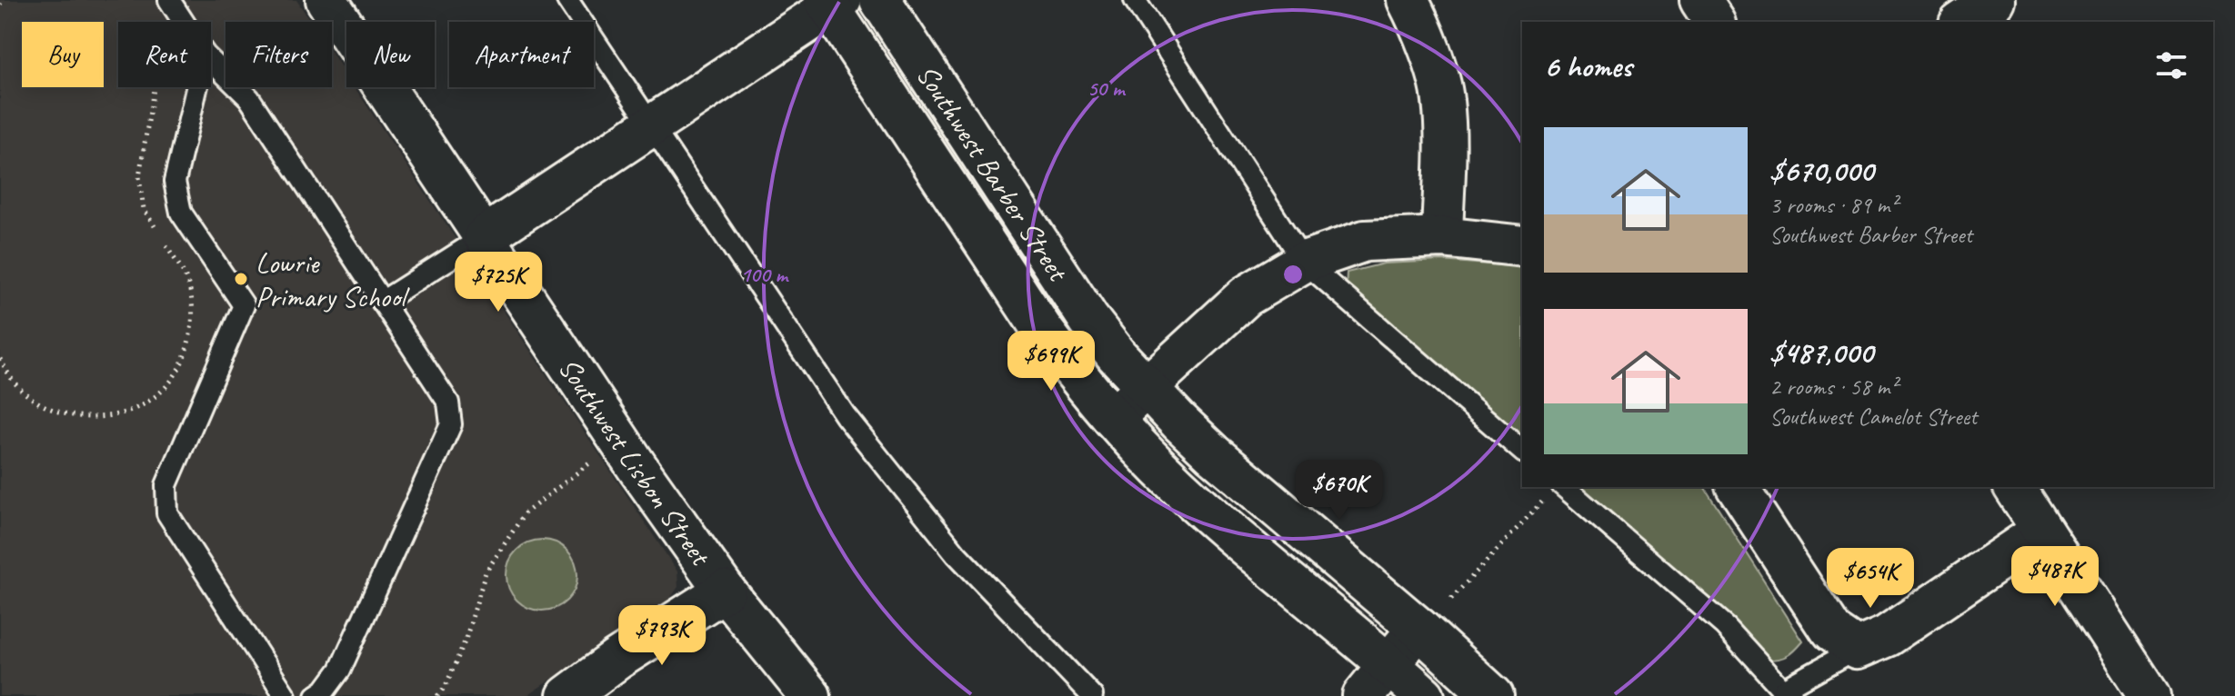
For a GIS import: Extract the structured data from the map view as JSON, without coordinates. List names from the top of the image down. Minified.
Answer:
{"streets":{"street":["Southwest Barber Street","Southwest Lisbon Street"]},"places":["Lowrie Primary School"],"page":{"chip":["Buy","Rent","Filters","New","Apartment"],"heading":"6 homes","list":[{"name":"$670,000","note":"3 rooms · 89 m² · Southwest Barber Street"},{"name":"$487,000","note":"2 rooms · 58 m² · Southwest Camelot Street"}],"price":["$725K","$699K","$670K","$487K","$654K","$793K"]},"rings":["50 m","100 m"]}
